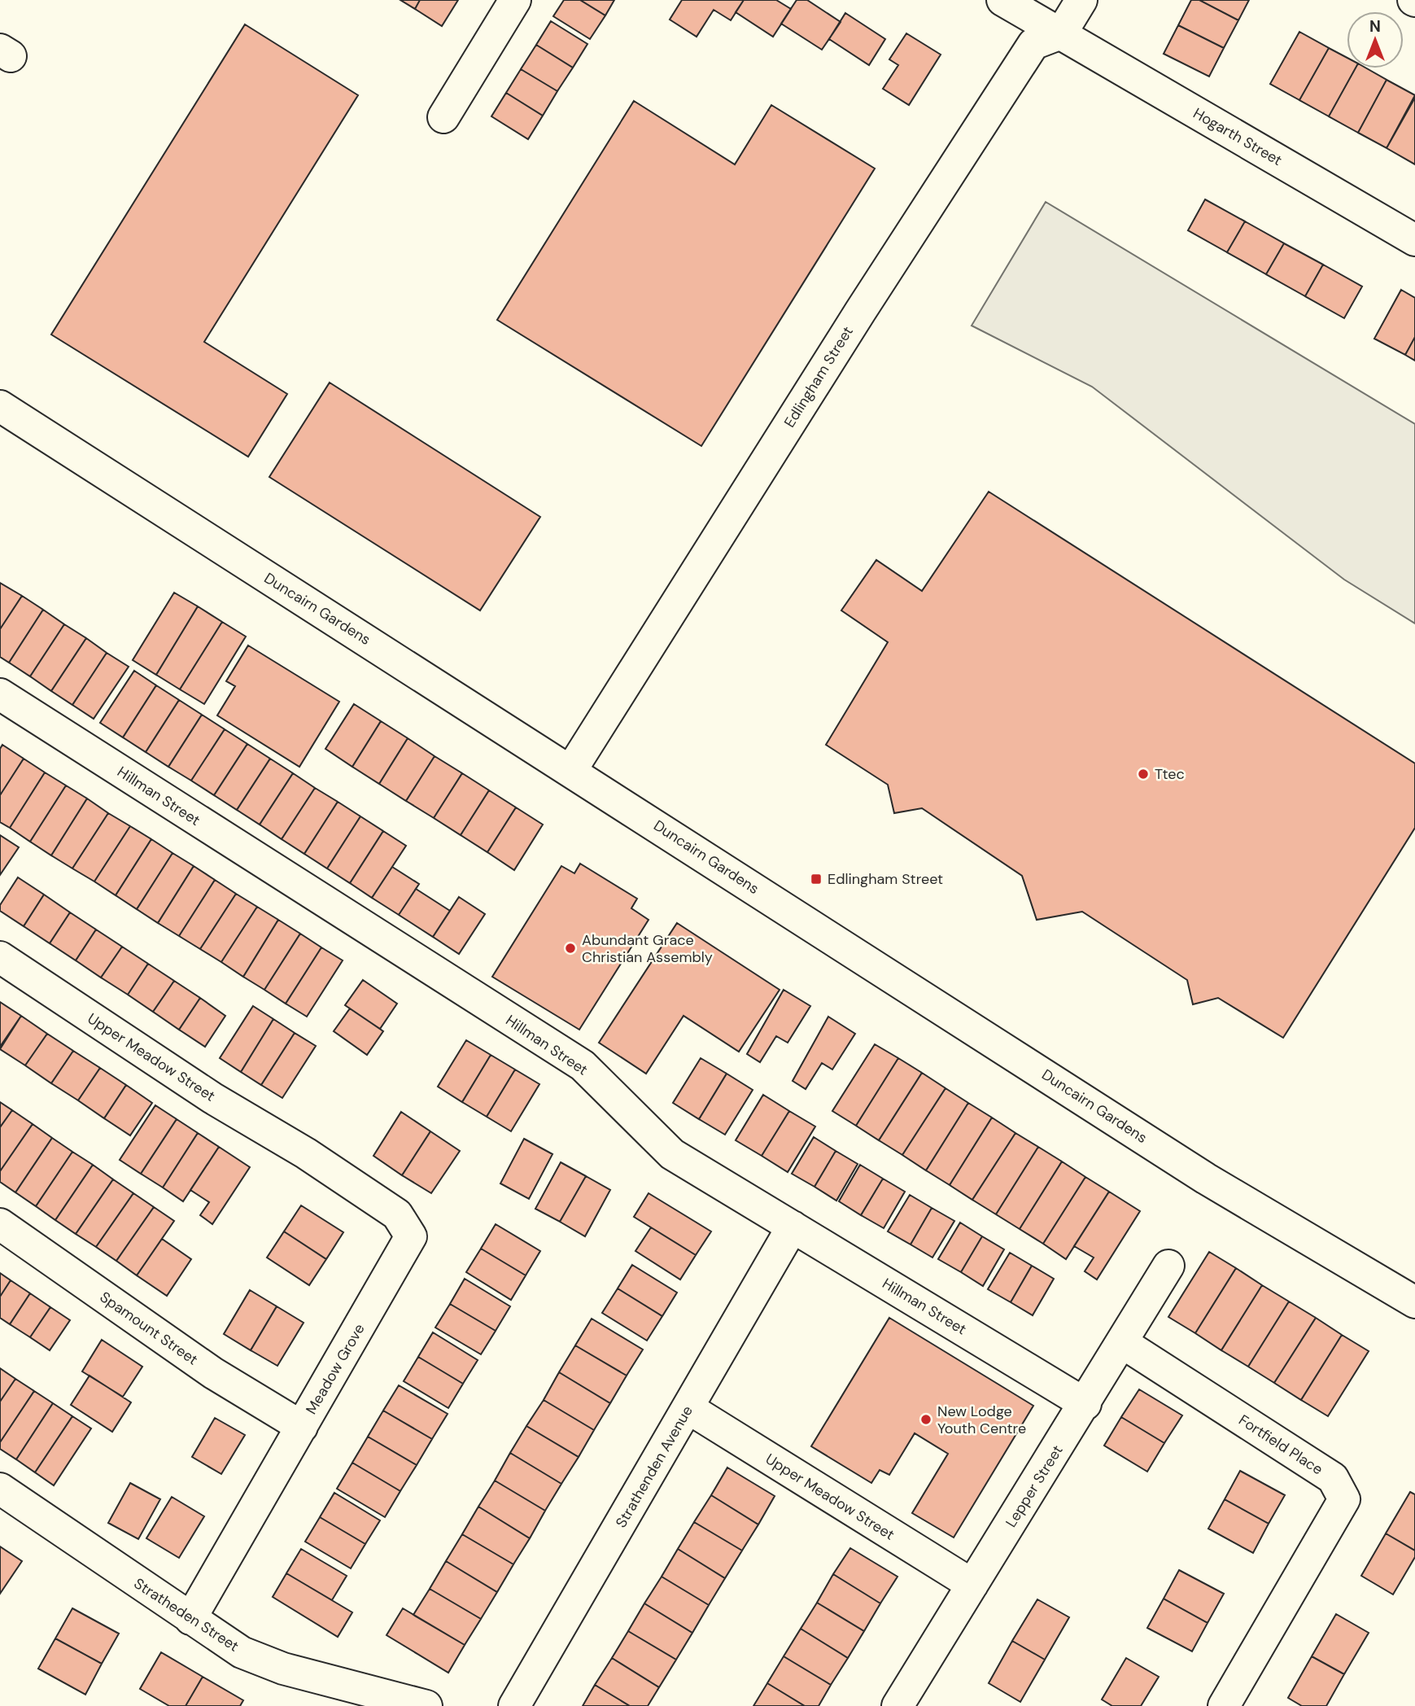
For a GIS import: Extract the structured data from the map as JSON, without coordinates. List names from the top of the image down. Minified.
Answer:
{"streets":{"street":["Hogarth Street","Edlingham Street","Duncairn Gardens","Hillman Street","Upper Meadow Street","Spamount Street","Meadow Grove","Fortfield Place","Strathenden Avenue","Lepper Street","Stratheden Street"]},"crossings":[["Hogarth Street","Edlingham Street"],["Edlingham Street","Duncairn Gardens"],["Hillman Street","Strathenden Avenue"],["Hillman Street","Lepper Street"],["Upper Meadow Street","Meadow Grove"],["Upper Meadow Street","Strathenden Avenue"],["Upper Meadow Street","Lepper Street"],["Spamount Street","Meadow Grove"],["Meadow Grove","Stratheden Street"],["Fortfield Place","Lepper Street"]],"places":{"other":["Ttec","Abundant Grace Christian Assembly","New Lodge Youth Centre"],"transit":["Edlingham Street"]},"north":"top"}
